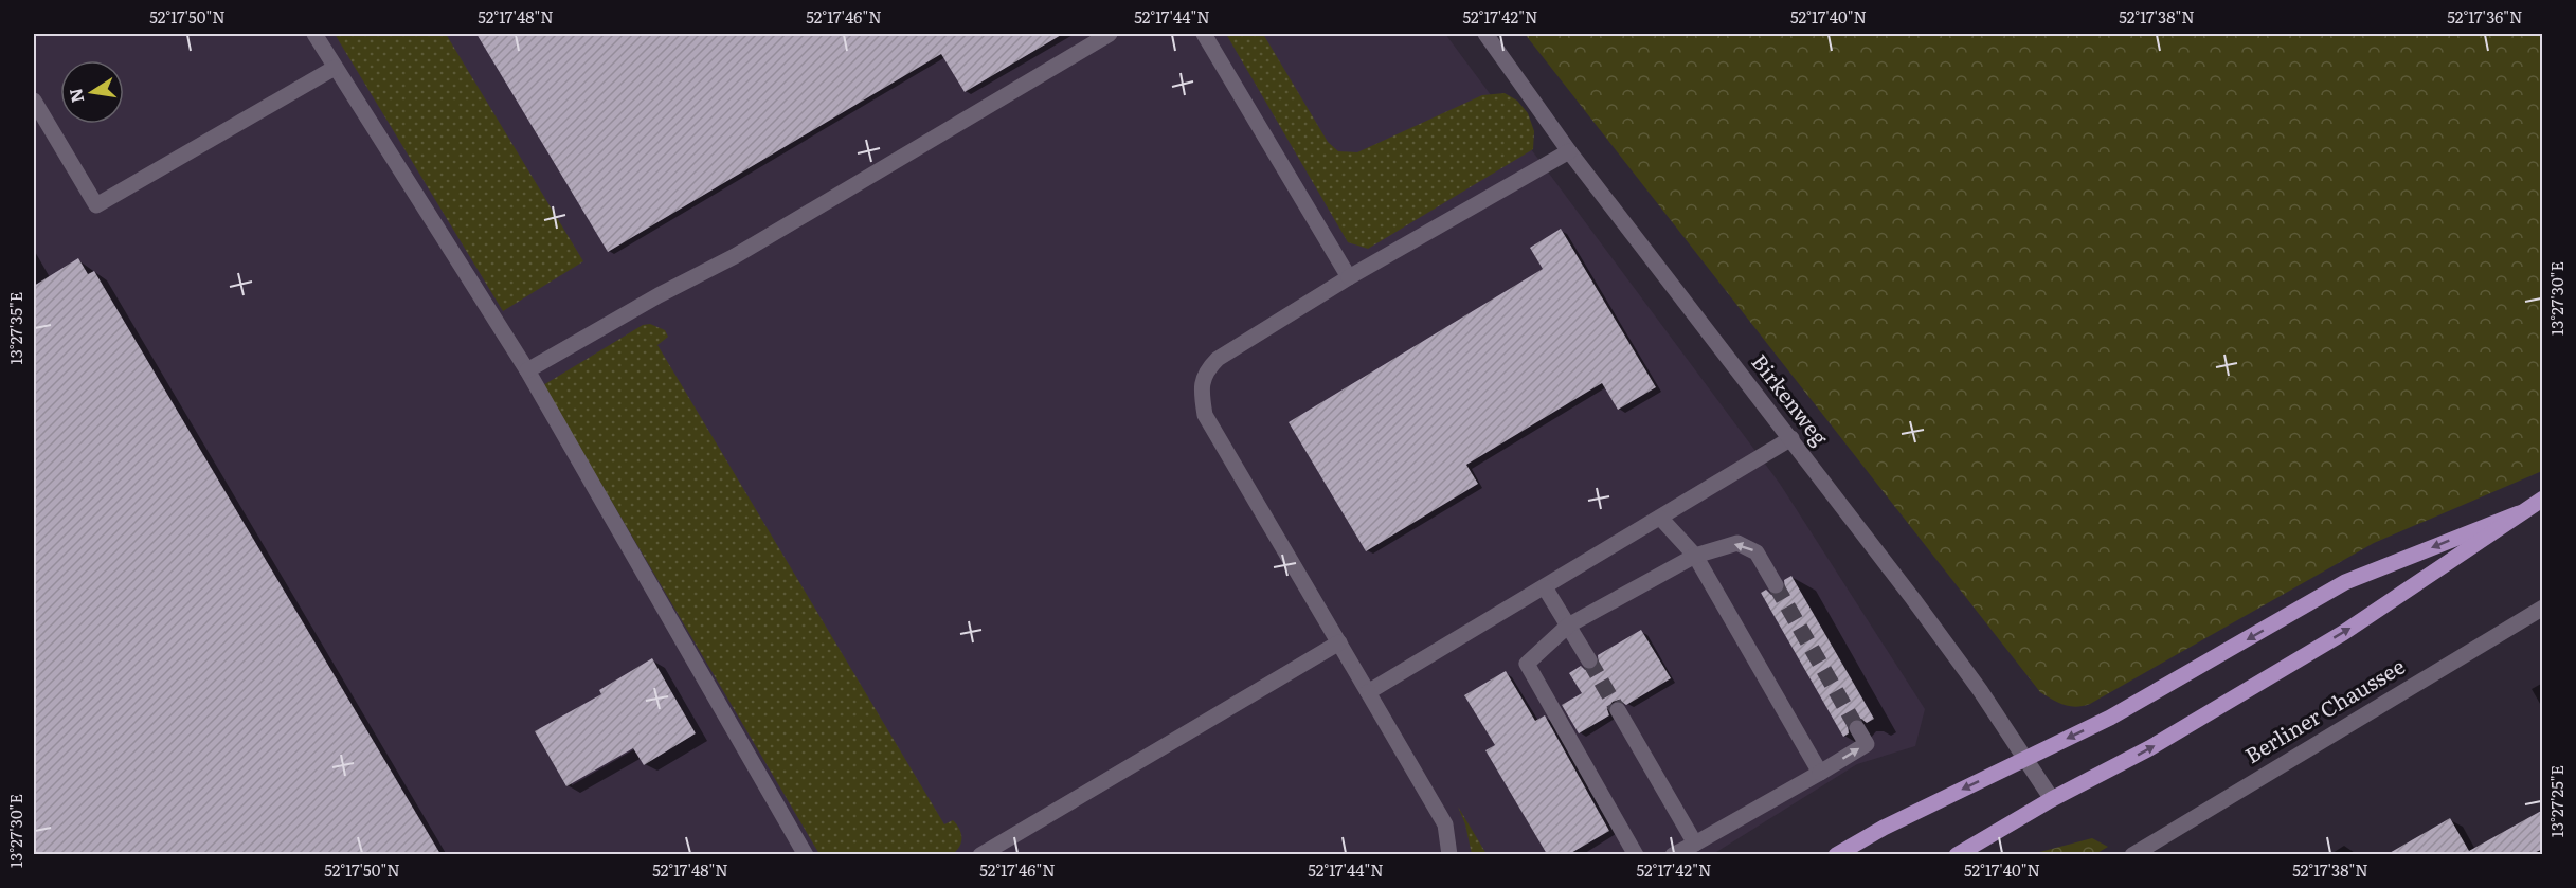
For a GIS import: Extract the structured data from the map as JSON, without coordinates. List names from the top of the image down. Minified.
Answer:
{"streets":{"street":["Birkenweg","Berliner Chaussee"]},"north":"left","coordinates":["52°17'50\"N","52°17'48\"N","52°17'46\"N","52°17'44\"N","52°17'42\"N","52°17'40\"N","52°17'38\"N","52°17'36\"N","13°27'30\"E","13°27'35\"E","13°27'25\"E"]}
